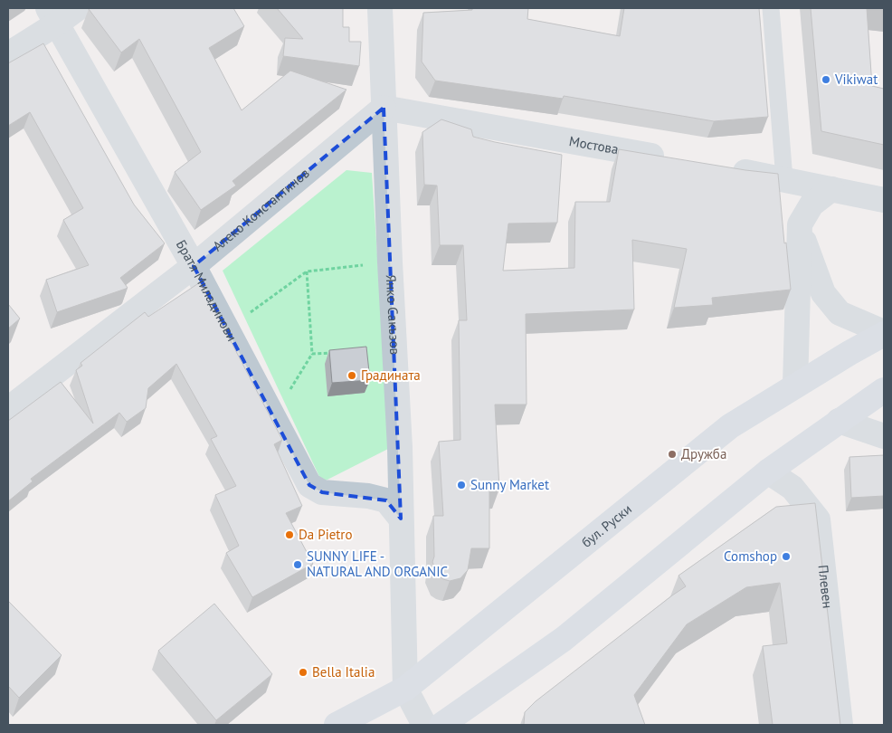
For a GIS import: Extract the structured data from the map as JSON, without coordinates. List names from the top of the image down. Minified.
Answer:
{"streets":{"main road":["бул. Руски"],"street":["Мостова","Алеко Константинов","Братя Миладинови","Янко Сакъзов","Плевен"]},"crossings":[["Мостова","Алеко Константинов"],["Мостова","Янко Сакъзов"],["Алеко Константинов","Братя Миладинови"],["Алеко Константинов","Янко Сакъзов"],["Братя Миладинови","Янко Сакъзов"],["Янко Сакъзов","бул. Руски"]],"places":["Vikiwat","Градината","Дружба","Sunny Market","Da Pietro","Comshop","SUNNY LIFE - NATURAL AND ORGANIC","Bella Italia"]}
